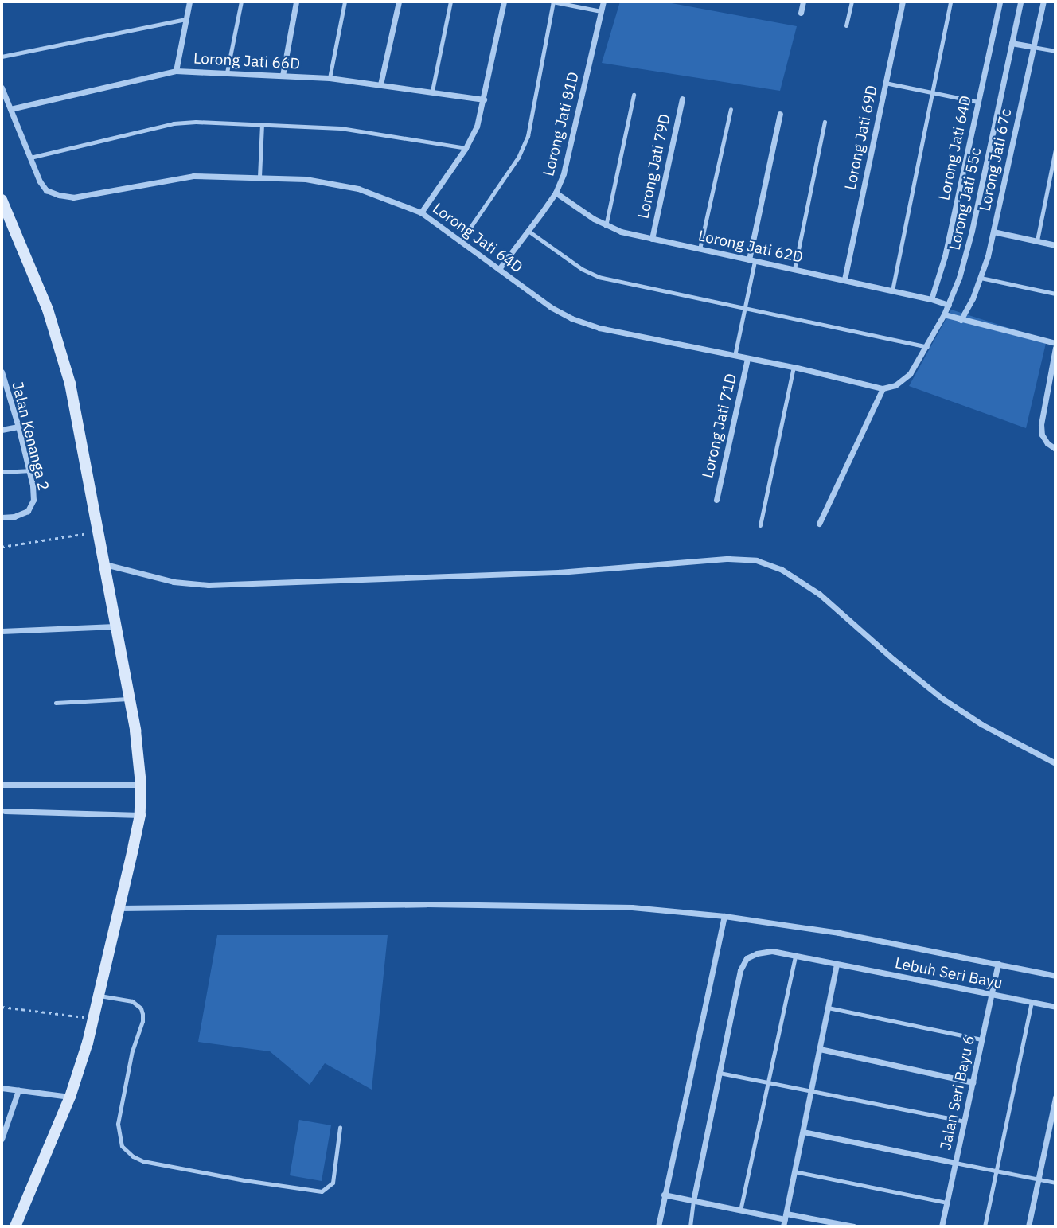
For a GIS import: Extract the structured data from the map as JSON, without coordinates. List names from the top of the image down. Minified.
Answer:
{"streets":{"street":["Lorong Jati 66D","Lorong Jati 81D","Lorong Jati 69D","Lorong Jati 64D","Lorong Jati 67c","Lorong Jati 79D","Lorong Jati 55c","Lorong Jati 62D","Lorong Jati 71D","Jalan Kenanga 2","Lebuh Seri Bayu","Jalan Seri Bayu 6"]},"crossings":[["Lorong Jati 66D","Lorong Jati 64D"],["Lorong Jati 81D","Lorong Jati 64D"],["Lorong Jati 81D","Lorong Jati 62D"],["Lorong Jati 69D","Lorong Jati 62D"],["Lorong Jati 64D","Lorong Jati 55c"],["Lorong Jati 64D","Lorong Jati 62D"],["Lorong Jati 64D","Lorong Jati 71D"],["Lorong Jati 79D","Lorong Jati 62D"],["Lorong Jati 55c","Lorong Jati 62D"],["Lebuh Seri Bayu","Jalan Seri Bayu 6"]]}
